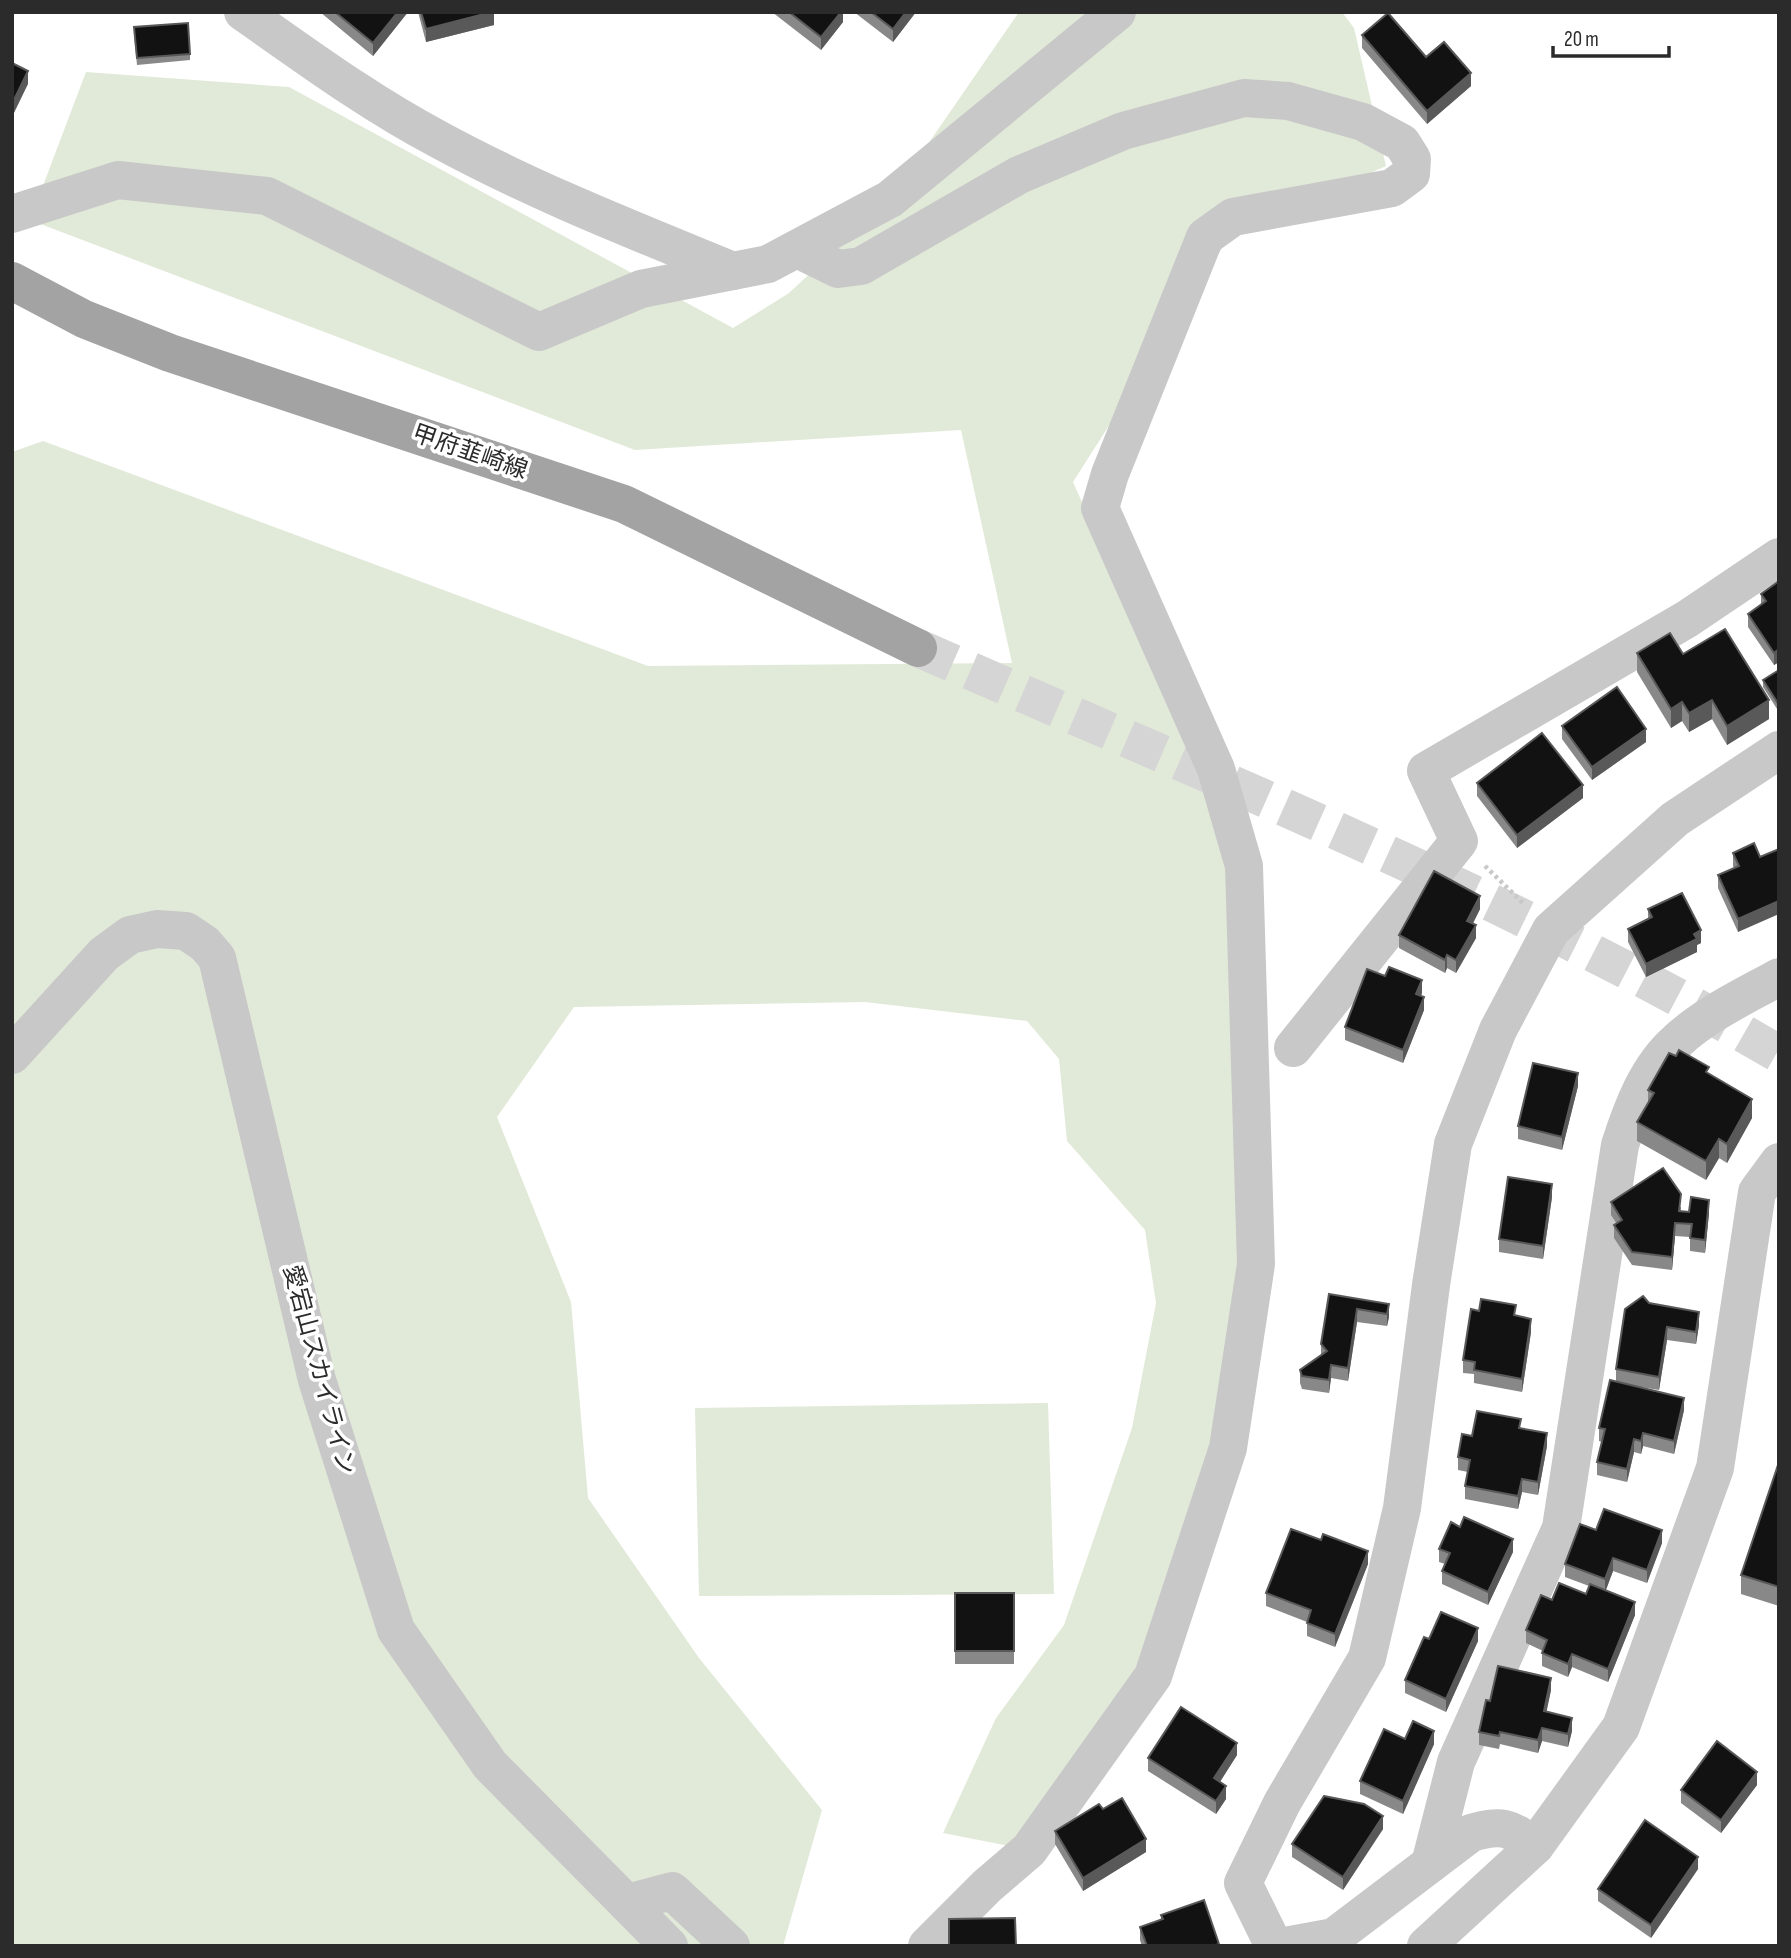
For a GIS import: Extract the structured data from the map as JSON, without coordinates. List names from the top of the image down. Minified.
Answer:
{"streets":{"main road":["甲府韮崎線"],"street":["愛宕山スカイライン"]},"scale_bar":"20 m"}
